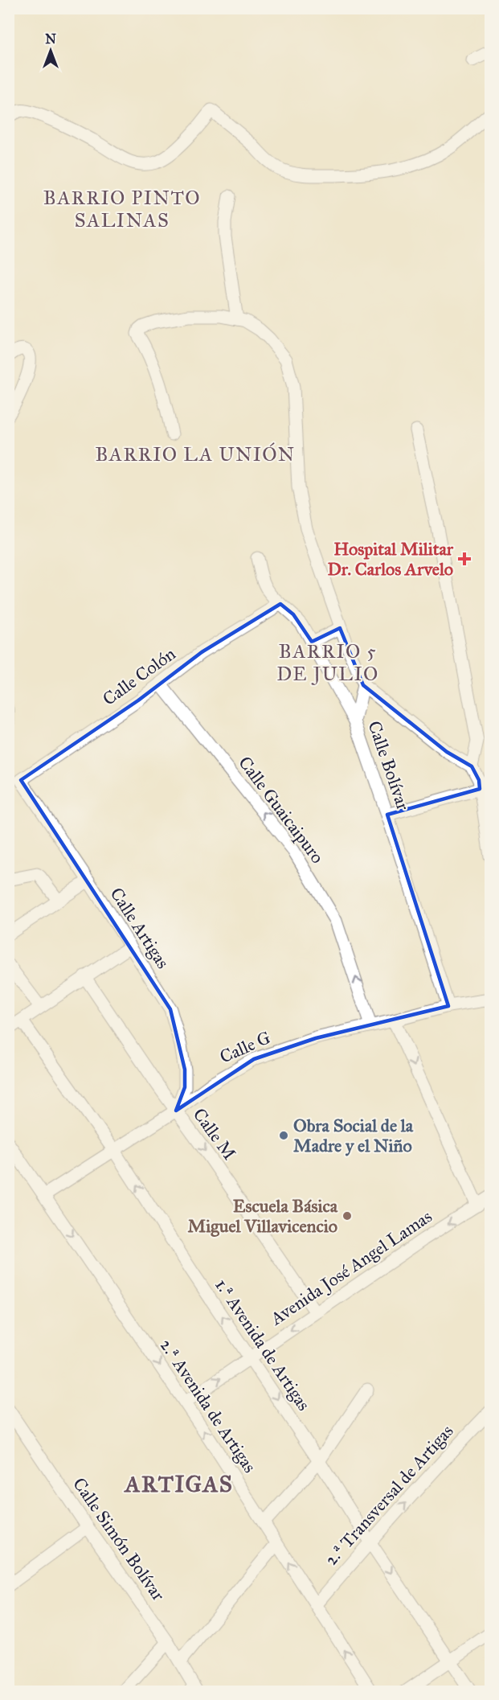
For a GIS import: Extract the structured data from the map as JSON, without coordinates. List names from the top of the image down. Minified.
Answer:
{"streets":{"street":["Calle Colón","Calle Bolívar","Calle Guaicaipuro","Calle Artigas","Calle G","Calle M","Avenida José Angel Lamas","1.ª Avenida de Artigas","2.ª Avenida de Artigas","2.ª Transversal de Artigas","Calle Simón Bolívar"]},"crossings":[["Calle Colón","Calle Bolívar"],["Calle Colón","Calle Guaicaipuro"],["Calle Colón","Calle Artigas"],["Calle Bolívar","Calle G"],["Calle Guaicaipuro","Calle G"],["Calle Artigas","Calle G"],["Calle Artigas","Calle M"],["Calle G","Calle M"],["Calle G","1.ª Avenida de Artigas"],["Calle G","2.ª Avenida de Artigas"],["Calle M","Avenida José Angel Lamas"],["Avenida José Angel Lamas","1.ª Avenida de Artigas"],["Avenida José Angel Lamas","2.ª Avenida de Artigas"],["1.ª Avenida de Artigas","2.ª Transversal de Artigas"],["2.ª Avenida de Artigas","2.ª Transversal de Artigas"]],"one_way":["Calle Guaicaipuro","Calle M"],"districts":["BARRIO PINTO SALINAS","BARRIO LA UNIÓN","BARRIO 5 DE JULIO","ARTIGAS"],"places":{"health":["Hospital Militar Dr. Carlos Arvelo"],"other":["Obra Social de la Madre y el Niño","Escuela Básica Miguel Villavicencio"]},"north":"top"}
